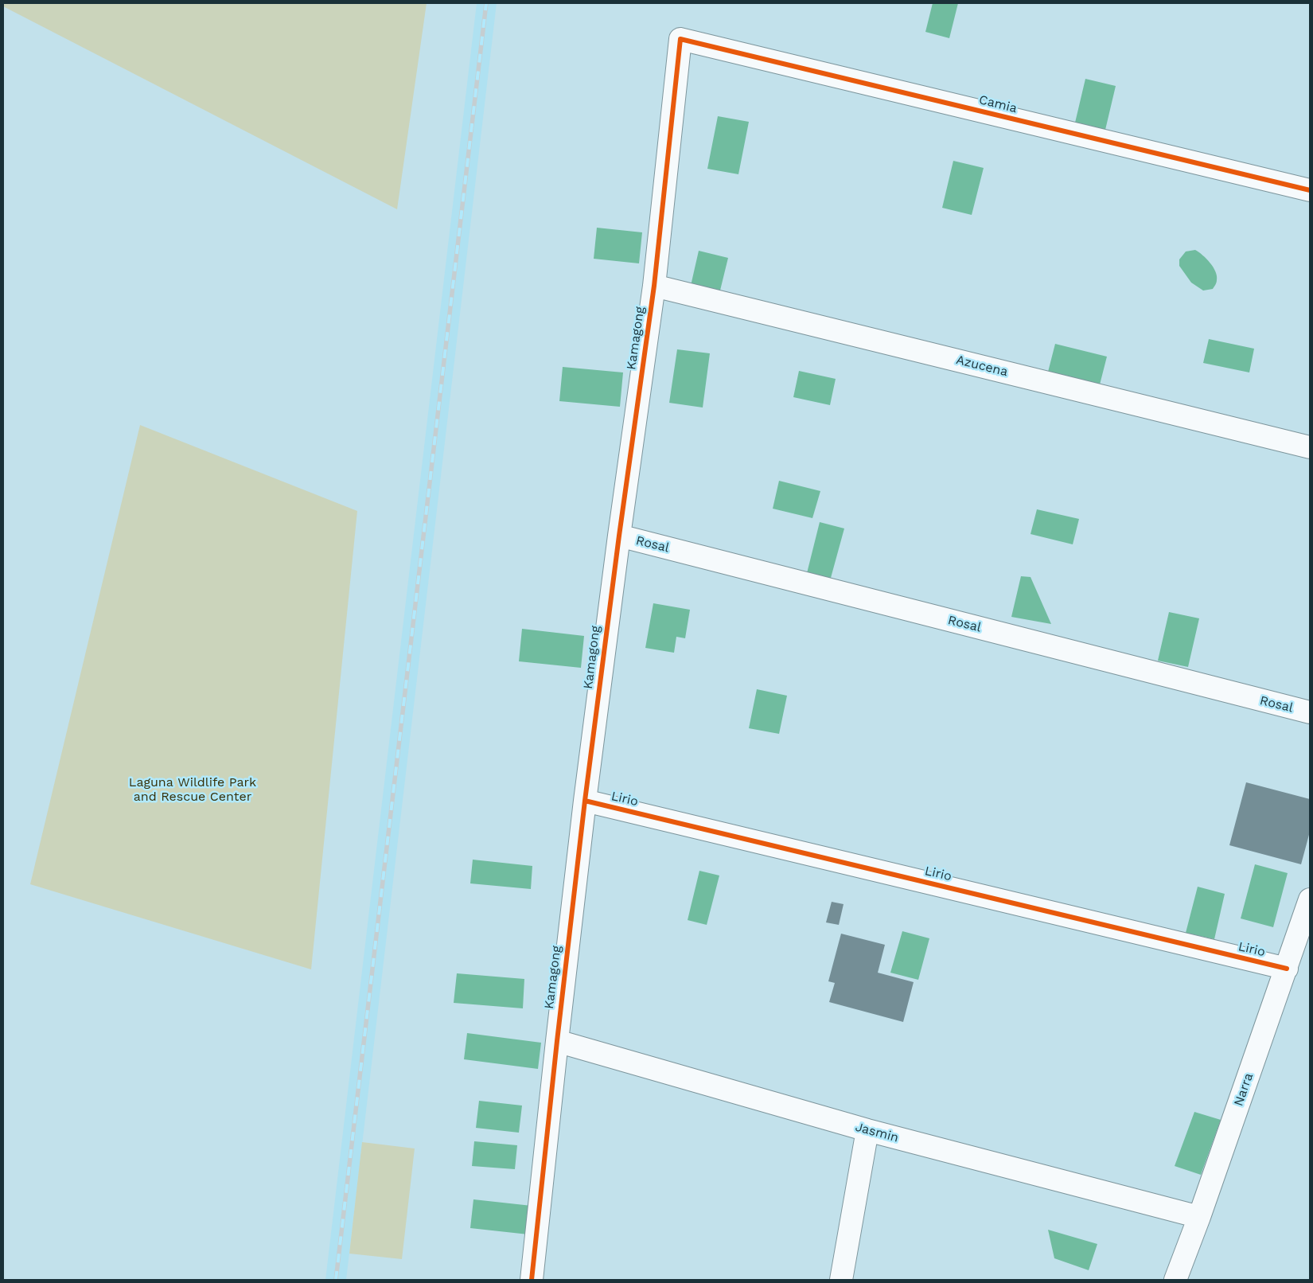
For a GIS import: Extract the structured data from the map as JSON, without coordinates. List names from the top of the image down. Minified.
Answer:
{"streets":{"street":["Camia","Kamagong","Azucena","Rosal","Lirio","Narra","Jasmin"]},"crossings":[["Camia","Kamagong"],["Kamagong","Azucena"],["Kamagong","Rosal"],["Kamagong","Lirio"],["Kamagong","Jasmin"],["Lirio","Narra"],["Narra","Jasmin"]],"parks":["Laguna Wildlife Park and Rescue Center"]}
